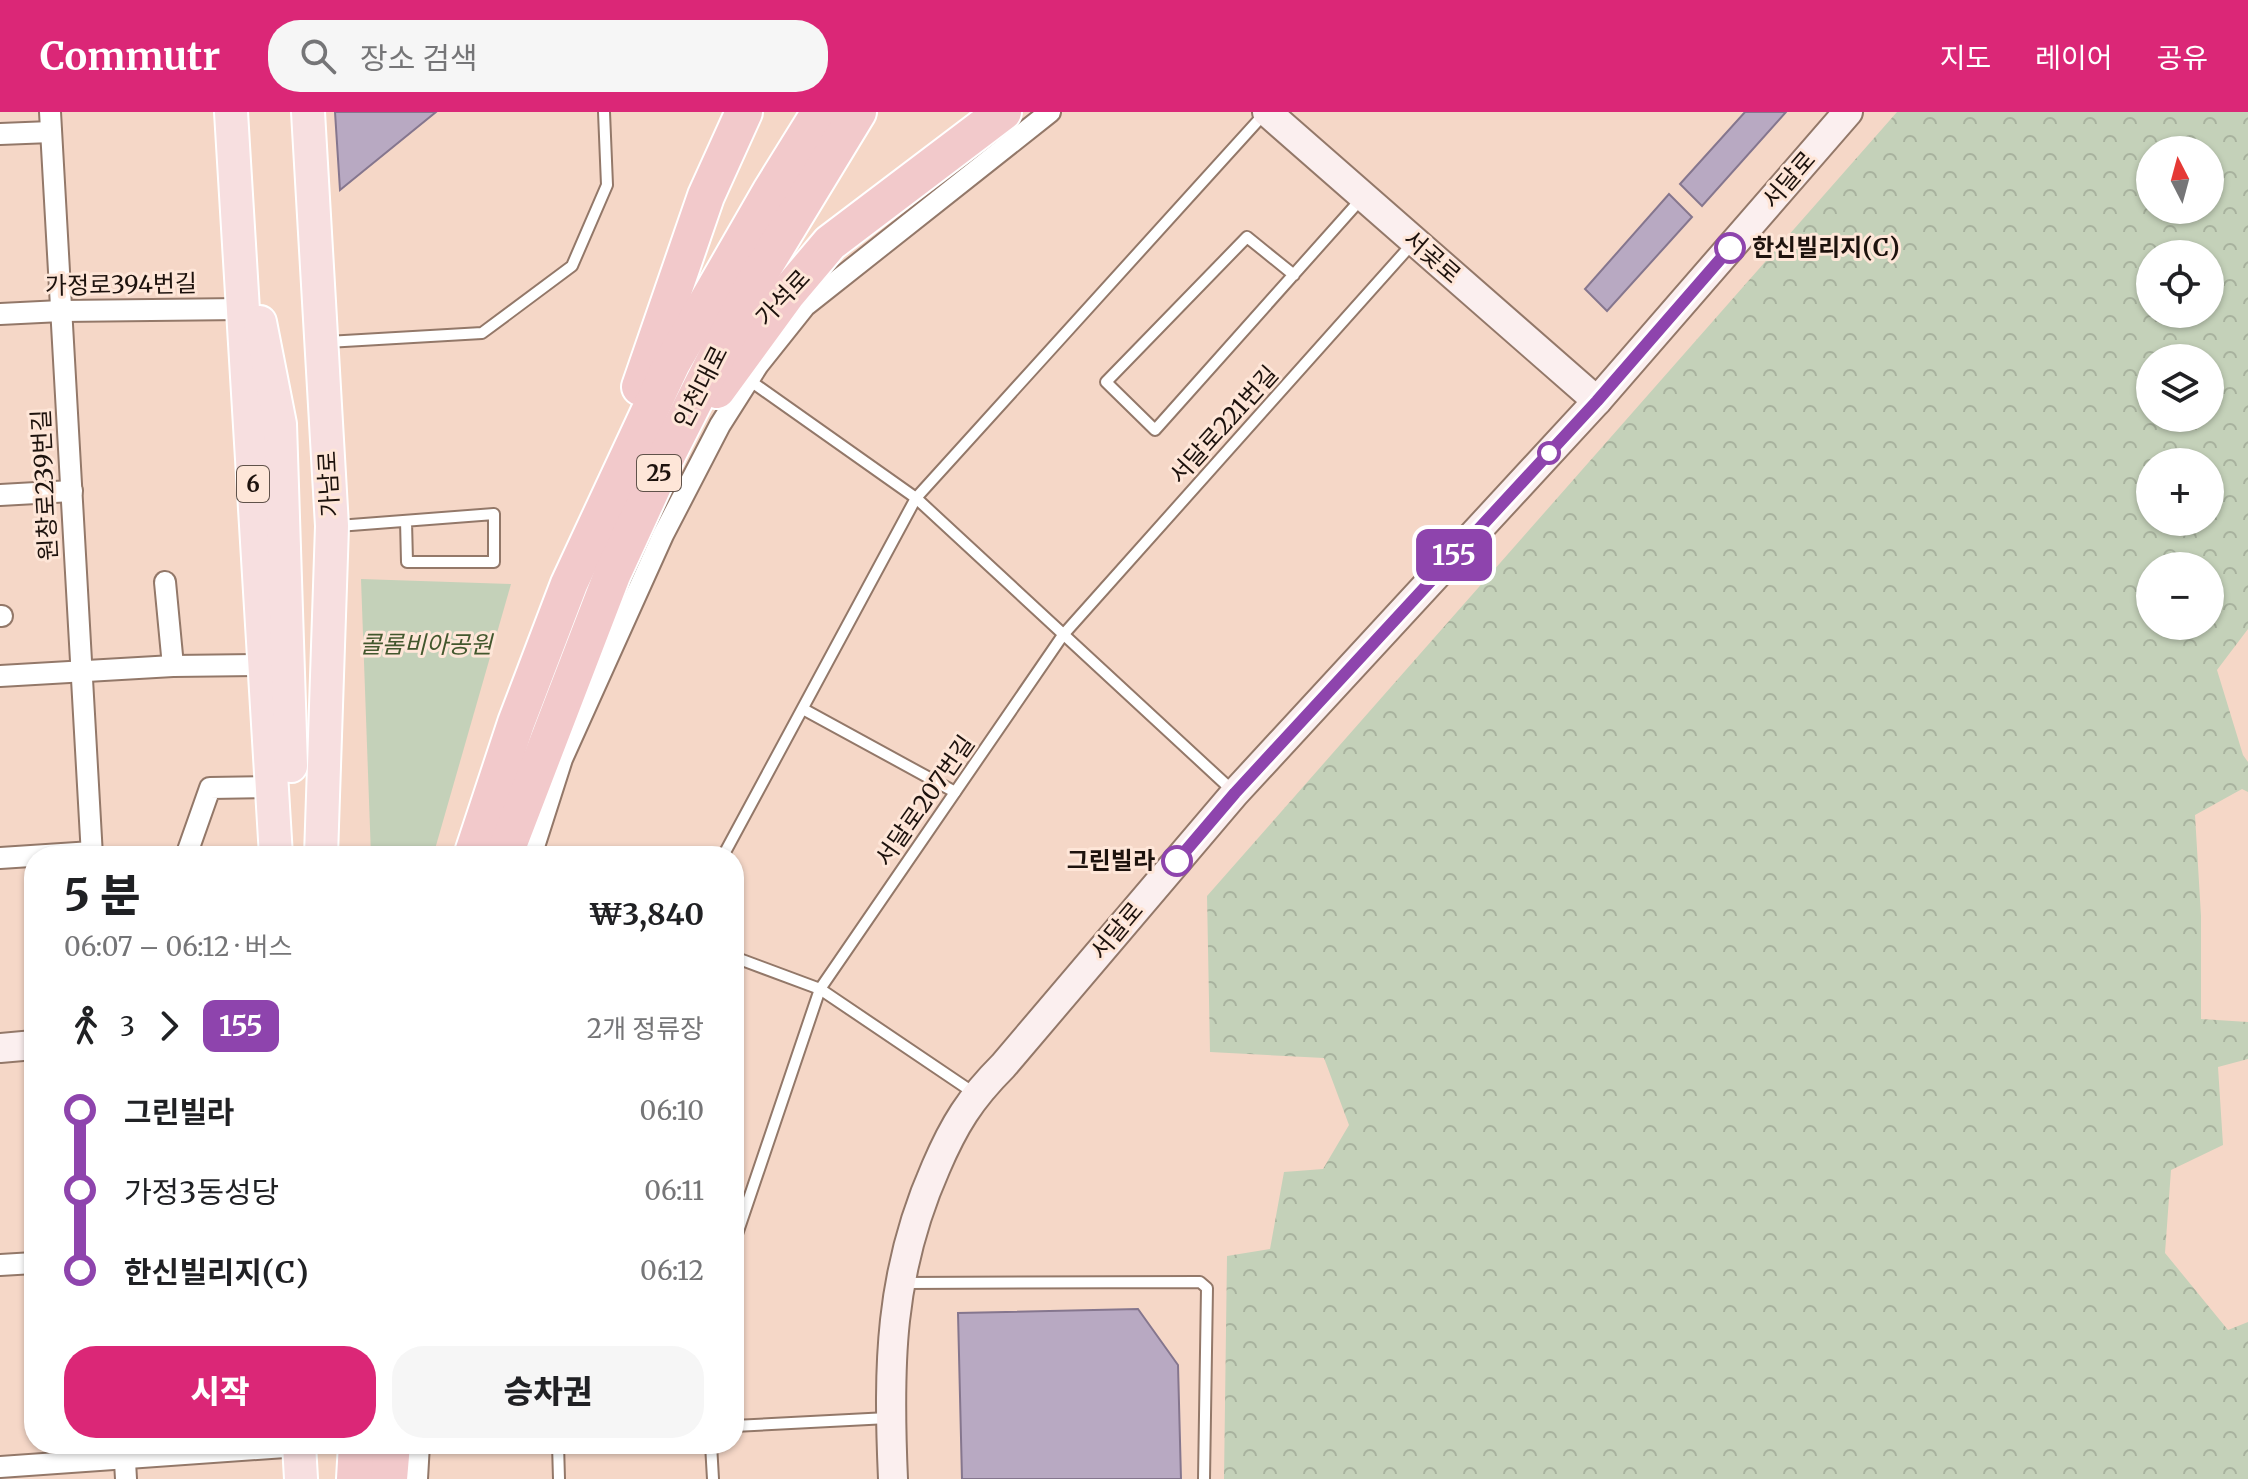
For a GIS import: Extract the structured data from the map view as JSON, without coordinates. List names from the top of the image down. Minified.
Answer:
{"streets":{"highway":["인천대로","25"],"main road":["6","가남로"],"street":["서달로","서곶로","가정로394번길","가석로","원창로239번길"],"lane":["서달로221번길","서달로207번길"]},"crossings":[["서달로","서곶로"],["서곶로","서달로221번길"],["가정로394번길","6"],["가정로394번길","원창로239번길"],["서달로221번길","서달로207번길"]],"parks":["콜롬비아공원"],"places":["한신빌리지(C)","그린빌라"],"lines":["bus line 155"],"north":"top","page":{"header":"Commutr","search":"장소 검색","nav":["지도","레이어","공유"],"on_map":"155","map_buttons":["+","−"],"heading":["5 분","06:07 – 06:12 · 버스","₩3,840"],"legs":["3","155","2개 정류장"],"list":[{"name":"그린빌라","value":"06:10"},{"name":"가정3동성당","value":"06:11"},{"name":"한신빌리지(C)","value":"06:12"}],"buttons":["시작","승차권"]}}
